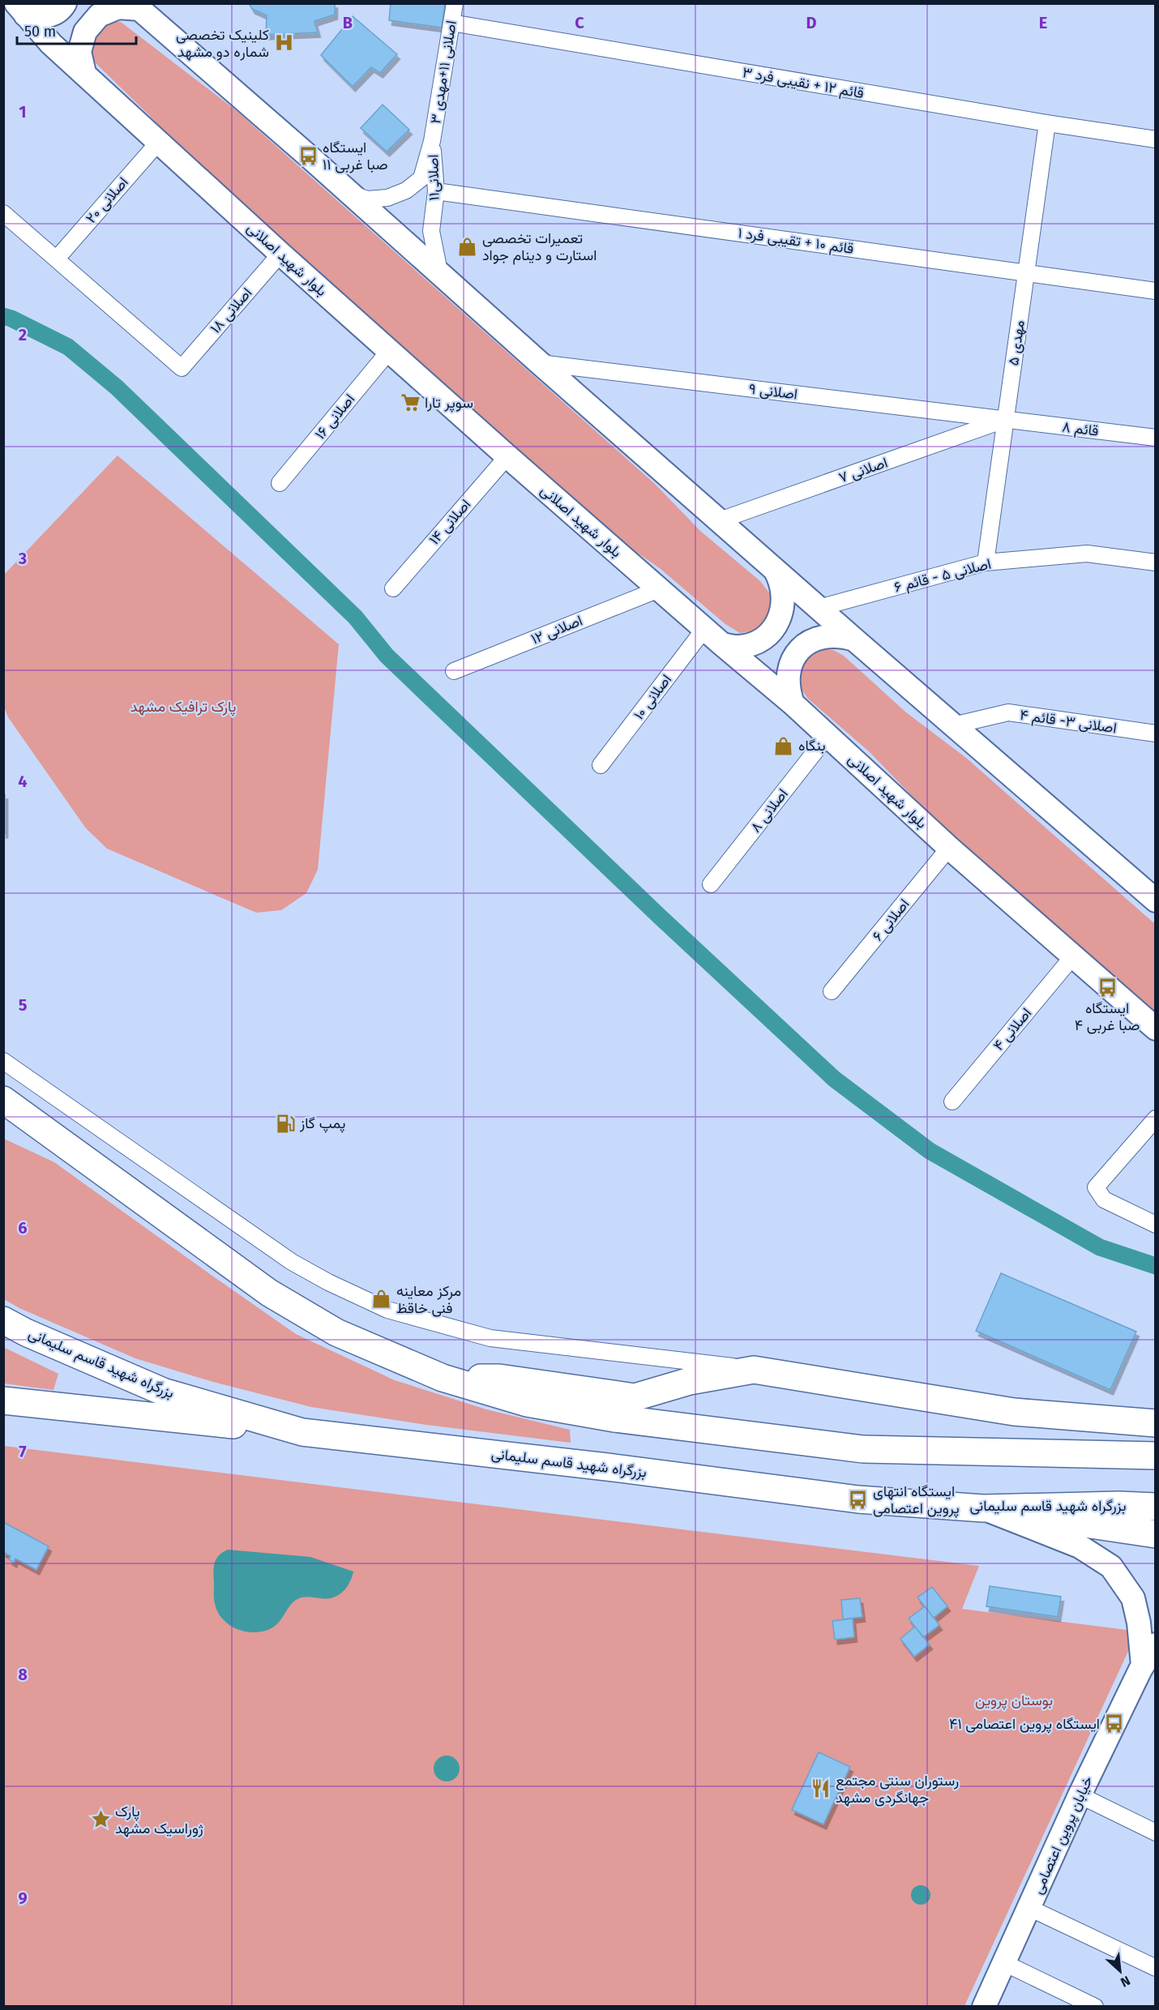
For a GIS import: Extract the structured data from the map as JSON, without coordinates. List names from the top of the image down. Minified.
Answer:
{"streets":{"highway":["بزرگراه شهید قاسم سلیمانی"],"main road":["بلوار شهید اصلانی","خیابان پروین اعتصامی"],"street":["اصلانی ۱۱+مهدی ۳","قائم ۱۲ + نقیبی فرد ۳","اصلانی۱۱","اصلانی ۲۰","قائم ۱۰ + تقیبی فرد ۱","اصلانی ۱۸","مهدی ۵","اصلانی ۹","اصلانی ۱۶","قائم ۸","اصلانی ۷","اصلانی ۱۴","اصلانی ۵ - قائم ۶","اصلانی ۱۲","اصلانی ۱۰","اصلانی ۳- قائم ۴","اصلانی ۸","اصلانی ۶","اصلانی ۴"]},"crossings":[["اصلانی ۱۱+مهدی ۳","قائم ۱۲ + نقیبی فرد ۳"],["اصلانی ۱۱+مهدی ۳","اصلانی۱۱"],["قائم ۱۲ + نقیبی فرد ۳","مهدی ۵"],["اصلانی۱۱","قائم ۱۰ + تقیبی فرد ۱"],["اصلانی ۲۰","بلوار شهید اصلانی"],["اصلانی ۲۰","اصلانی ۱۸"],["قائم ۱۰ + تقیبی فرد ۱","مهدی ۵"],["بلوار شهید اصلانی","اصلانی ۱۸"],["بلوار شهید اصلانی","اصلانی ۱۶"],["بلوار شهید اصلانی","اصلانی ۱۴"],["بلوار شهید اصلانی","اصلانی ۱۲"],["بلوار شهید اصلانی","اصلانی ۱۰"],["بلوار شهید اصلانی","اصلانی ۸"],["بلوار شهید اصلانی","اصلانی ۶"],["بلوار شهید اصلانی","اصلانی ۴"],["مهدی ۵","اصلانی ۹"],["مهدی ۵","قائم ۸"],["مهدی ۵","اصلانی ۷"],["مهدی ۵","اصلانی ۵ - قائم ۶"],["اصلانی ۹","قائم ۸"],["اصلانی ۹","اصلانی ۷"],["قائم ۸","اصلانی ۷"]],"parks":["پارک ترافیک مشهد","بوستان پروین"],"places":{"hospital":["کلینیک تخصصی شمار‌ه دو مشهد"],"bus stop":["ایستگاه صبا غربی ۱۱","ایستگاه صبا غربی ۴","ایستگاه انتهای پروین اعتصامی","ایستگاه پروین اعتصامی ۴۱"],"shop":["تعمیرات تخصصی استارت و دینام جواد","بنگاه","مرکز معاینه فنی خاقظ"],"supermarket":["سوپر تارا"],"fuel station":["پمپ گاز"],"restaurant":["رستوران سنتی مجتمع جهانگردی مشهد"],"place":["پارک ژوراسیک مشهد"]},"scale_bar":"50 m","north":"bottom right","grid":{"columns":["B","C","D","E"],"rows":["1","2","3","4","5","6","7","8","9"]}}
